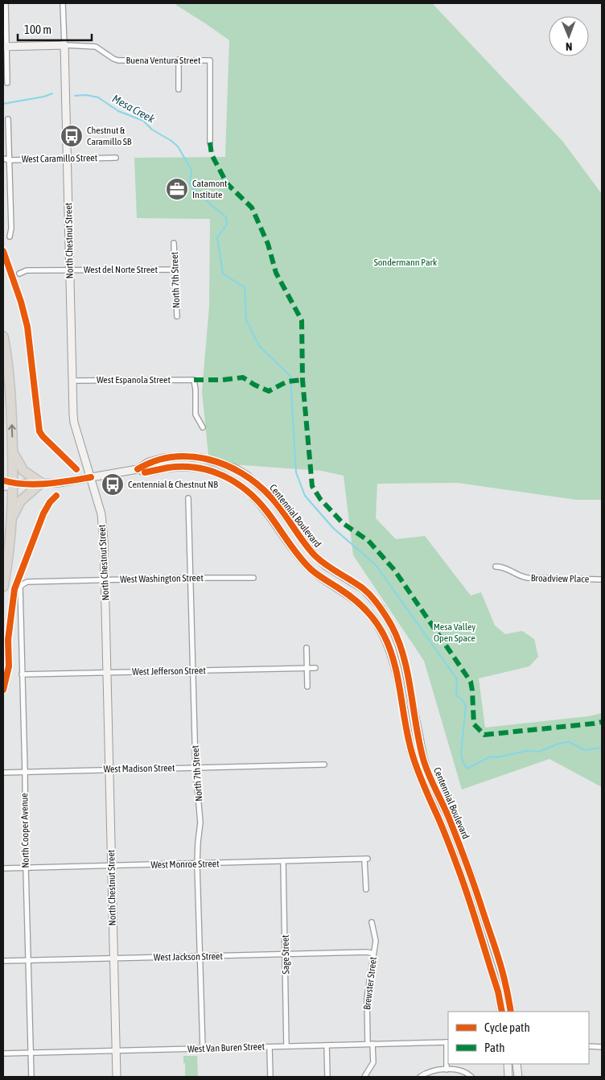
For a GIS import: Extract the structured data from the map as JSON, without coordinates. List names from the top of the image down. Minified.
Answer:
{"streets":{"main road":["North Chestnut Street","Centennial Boulevard"],"street":["Buena Ventura Street","West Caramillo Street","West del Norte Street","North 7th Street","West Espanola Street","West Washington Street","Broadview Place","West Jefferson Street","West Madison Street","North Cooper Avenue","West Monroe Street","Sage Street","West Jackson Street","Brewster Street","West Van Buren Street"]},"crossings":[["Buena Ventura Street","North Chestnut Street"],["West Caramillo Street","North Chestnut Street"],["North Chestnut Street","West del Norte Street"],["North Chestnut Street","West Espanola Street"],["North Chestnut Street","Centennial Boulevard"],["North Chestnut Street","West Washington Street"],["North Chestnut Street","West Jefferson Street"],["North Chestnut Street","West Madison Street"],["North Chestnut Street","West Monroe Street"],["North Chestnut Street","West Jackson Street"],["North Chestnut Street","West Van Buren Street"],["West del Norte Street","North 7th Street"],["North 7th Street","West Washington Street"],["North 7th Street","West Jefferson Street"],["North 7th Street","West Madison Street"],["North 7th Street","West Monroe Street"],["North 7th Street","West Jackson Street"],["North 7th Street","West Van Buren Street"],["West Washington Street","North Cooper Avenue"],["West Jefferson Street","North Cooper Avenue"],["West Madison Street","North Cooper Avenue"],["North Cooper Avenue","West Monroe Street"],["North Cooper Avenue","West Jackson Street"],["North Cooper Avenue","West Van Buren Street"],["West Monroe Street","Sage Street"],["Sage Street","West Jackson Street"],["Sage Street","West Van Buren Street"],["West Jackson Street","Brewster Street"],["Brewster Street","West Van Buren Street"]],"water":["Mesa Creek"],"parks":["Sondermann Park","Mesa Valley Open Space"],"places":{"bus stop":["Chestnut & Caramillo SB","Centennial & Chestnut NB"],"office":["Catamont Institute"]},"legend":["Cycle path","Path"],"scale_bar":"100 m","north":"bottom"}
